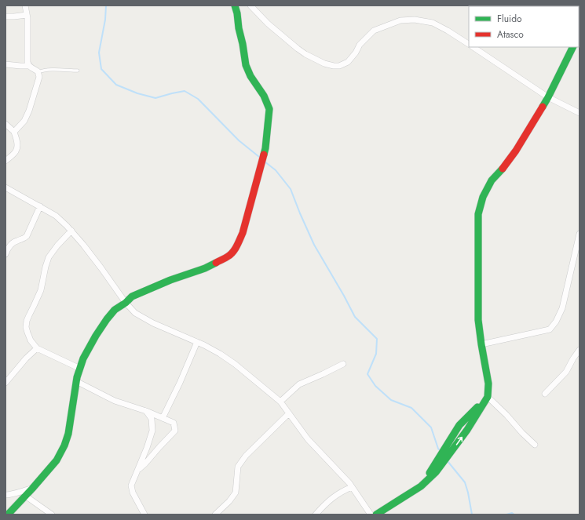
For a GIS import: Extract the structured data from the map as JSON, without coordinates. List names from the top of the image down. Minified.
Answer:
{"legend":["Fluido","Atasco"]}
